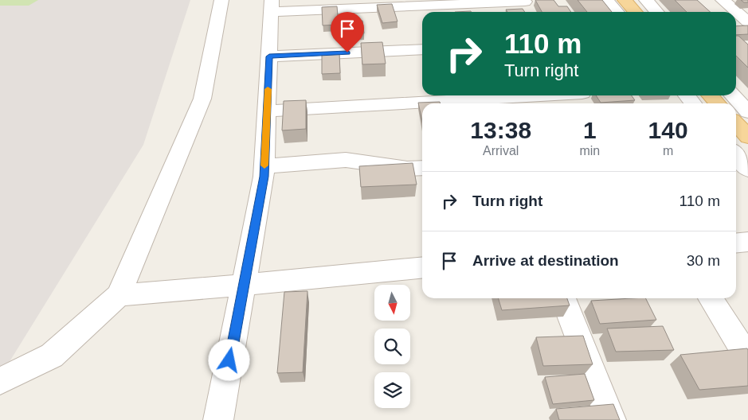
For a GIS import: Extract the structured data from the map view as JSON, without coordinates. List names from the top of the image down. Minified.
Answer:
{"north":"bottom","page":{"turn":["110 m","Turn right"],"eta":["13:38","Arrival","1","min","140","m"],"list":[{"name":"Turn right","value":"110 m"},{"name":"Arrive at destination","value":"30 m"}]}}
